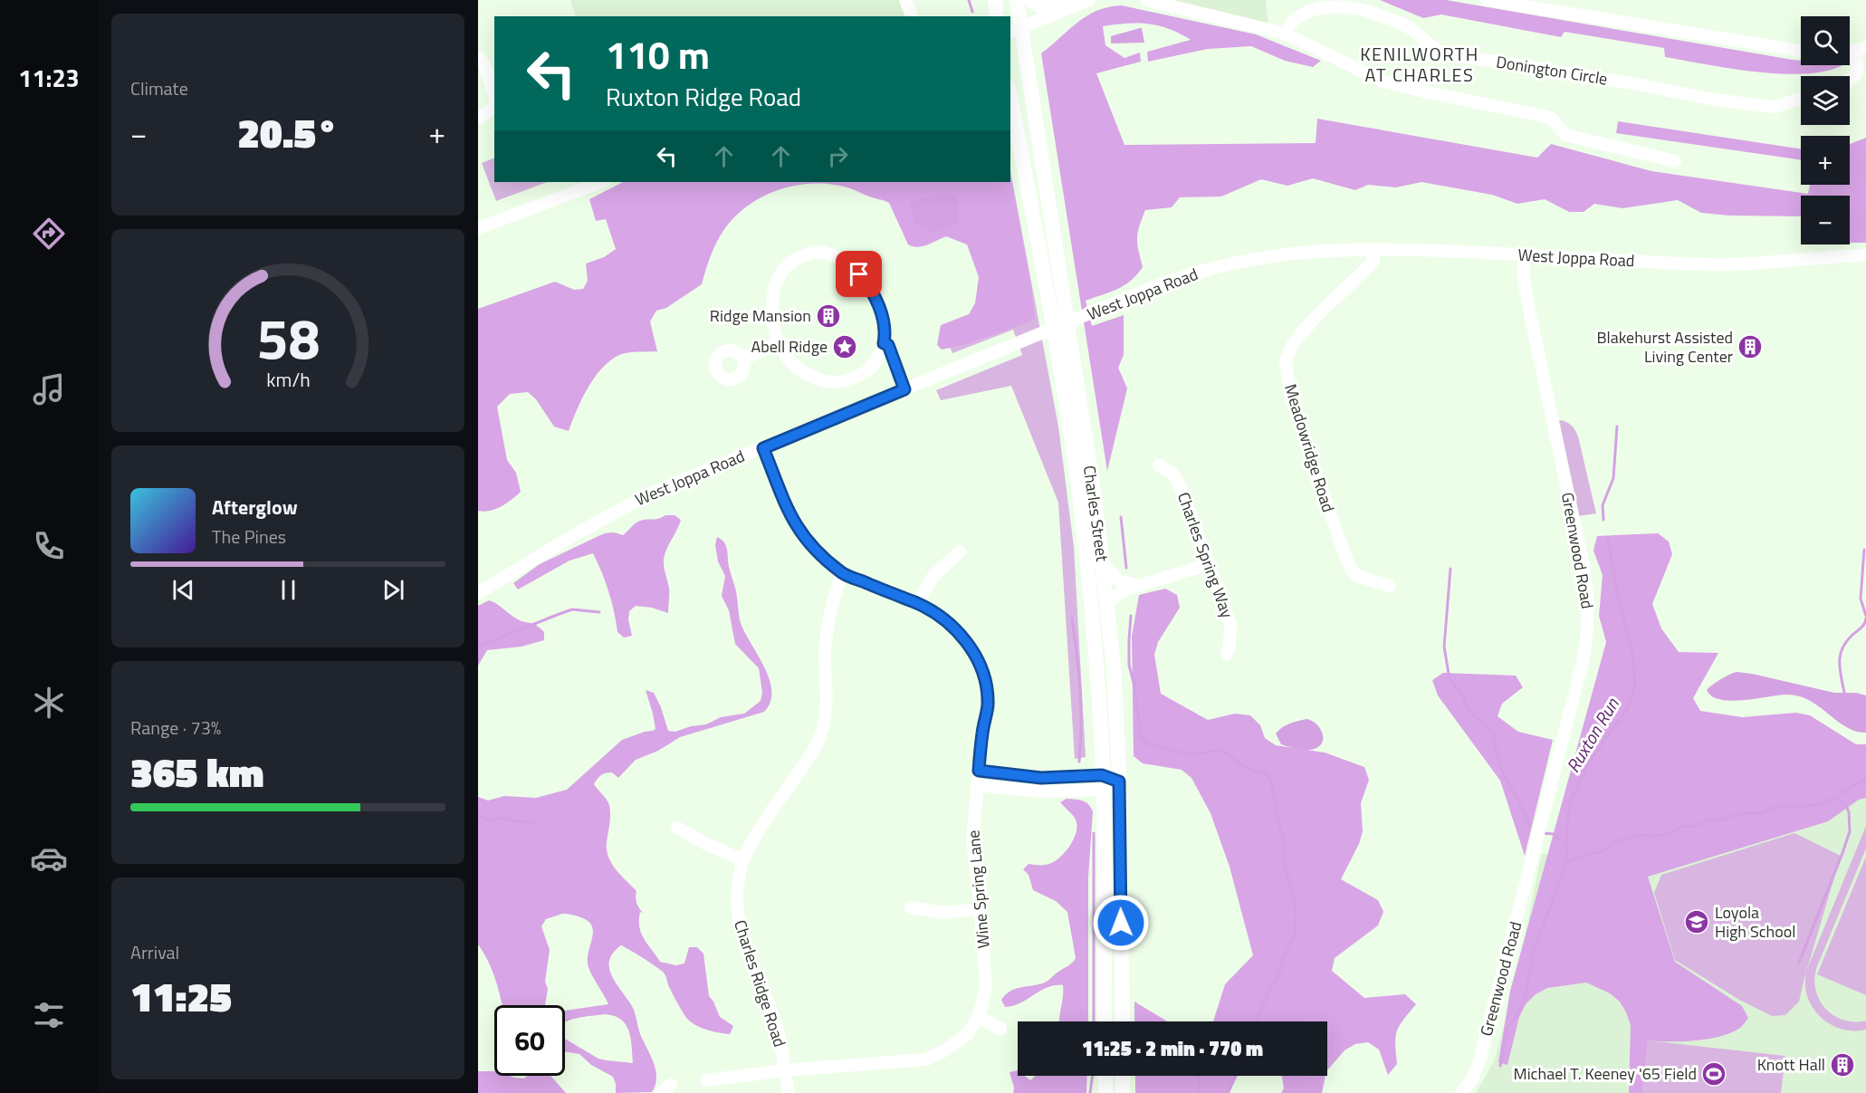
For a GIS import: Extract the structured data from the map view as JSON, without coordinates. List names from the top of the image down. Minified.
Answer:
{"streets":{"main road":["Charles Street"],"street":["Donington Circle","West Joppa Road","Meadowridge Road","Greenwood Road","Charles Spring Way","Wine Spring Lane","Charles Ridge Road"]},"crossings":[["West Joppa Road","Meadowridge Road"],["West Joppa Road","Greenwood Road"],["West Joppa Road","Wine Spring Lane"],["Wine Spring Lane","Charles Ridge Road"]],"districts":["KENILWORTH AT CHARLES"],"water":["Ruxton Run"],"places":{"building":["Ridge Mansion","Blakehurst Assisted Living Center","Knott Hall"],"place":["Abell Ridge"],"school or university":["Loyola High School"],"sports":["Michael T. Keeney '65 Field"]},"page":{"tabs":"11:23","tile":["Climate",["Range · 73%","365 km"],["Arrival","11:25"]],"map_buttons":["+","−"],"turn":["110 m","Ruxton Ridge Road"],"heat":["−","20.5°","+"],"song":["Afterglow","The Pines"],"limit":"60","trip":"11:25 · 2 min · 770 m","gauge":["58","km/h"]}}
